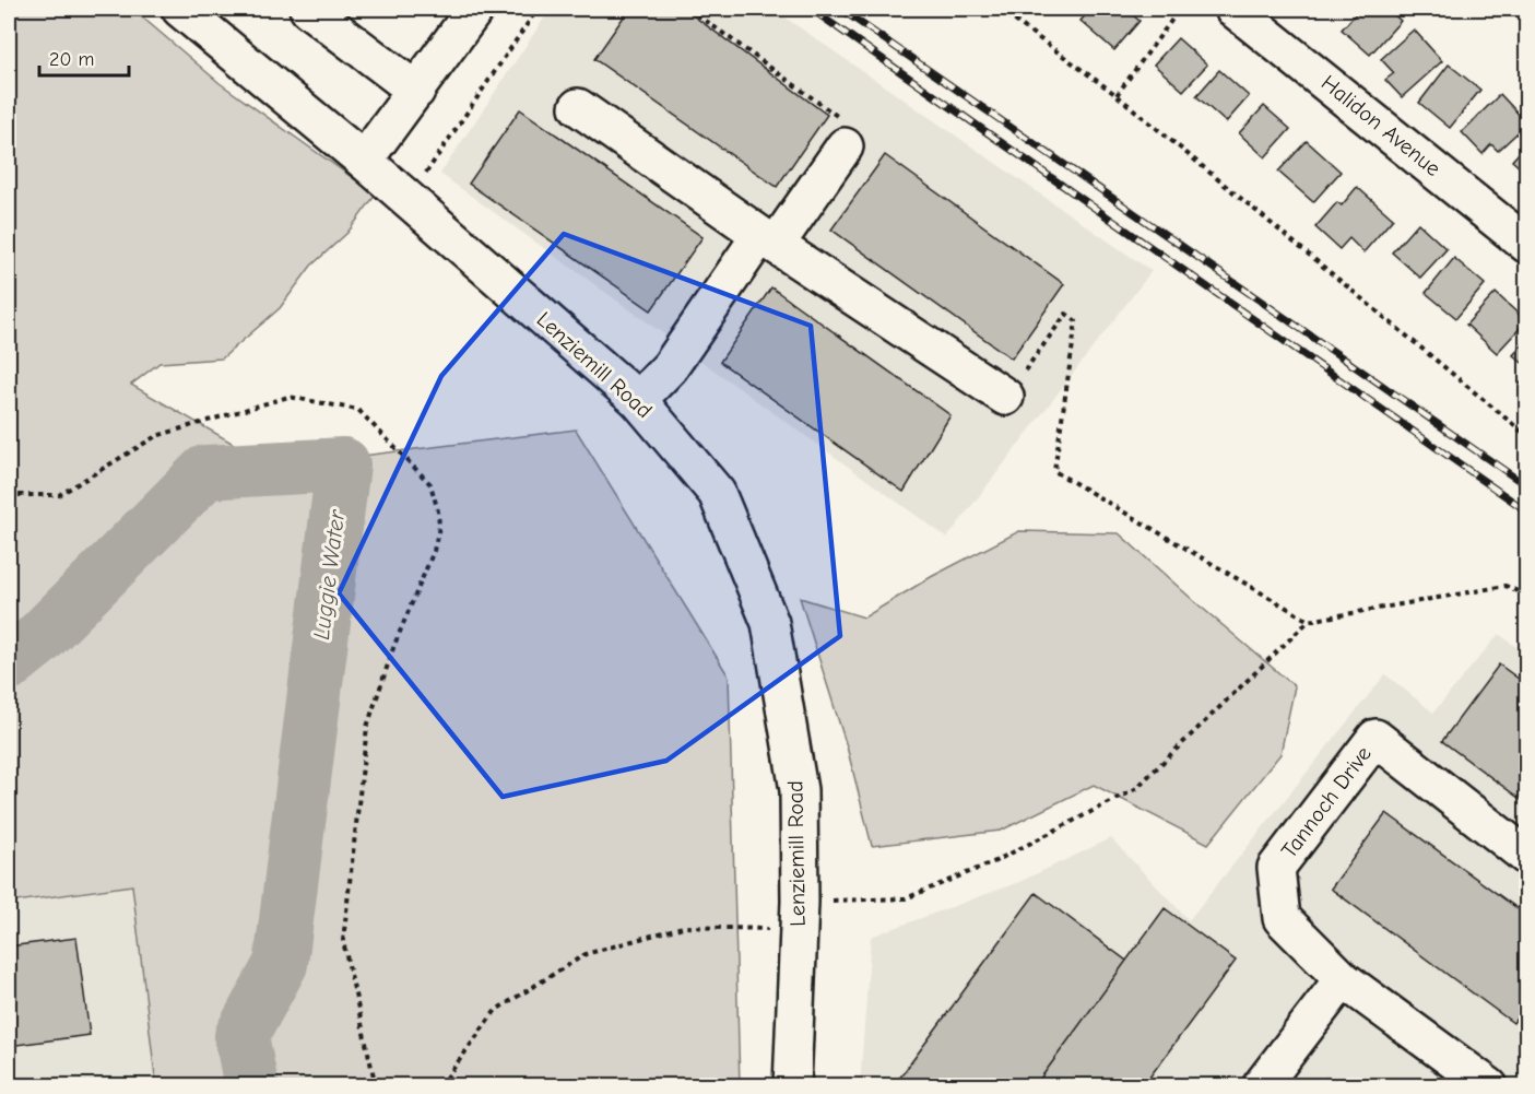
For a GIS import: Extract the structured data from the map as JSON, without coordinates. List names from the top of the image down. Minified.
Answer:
{"streets":{"main road":["Halidon Avenue","Lenziemill Road","Tannoch Drive"]},"water":["Luggie Water"],"scale_bar":"20 m"}
